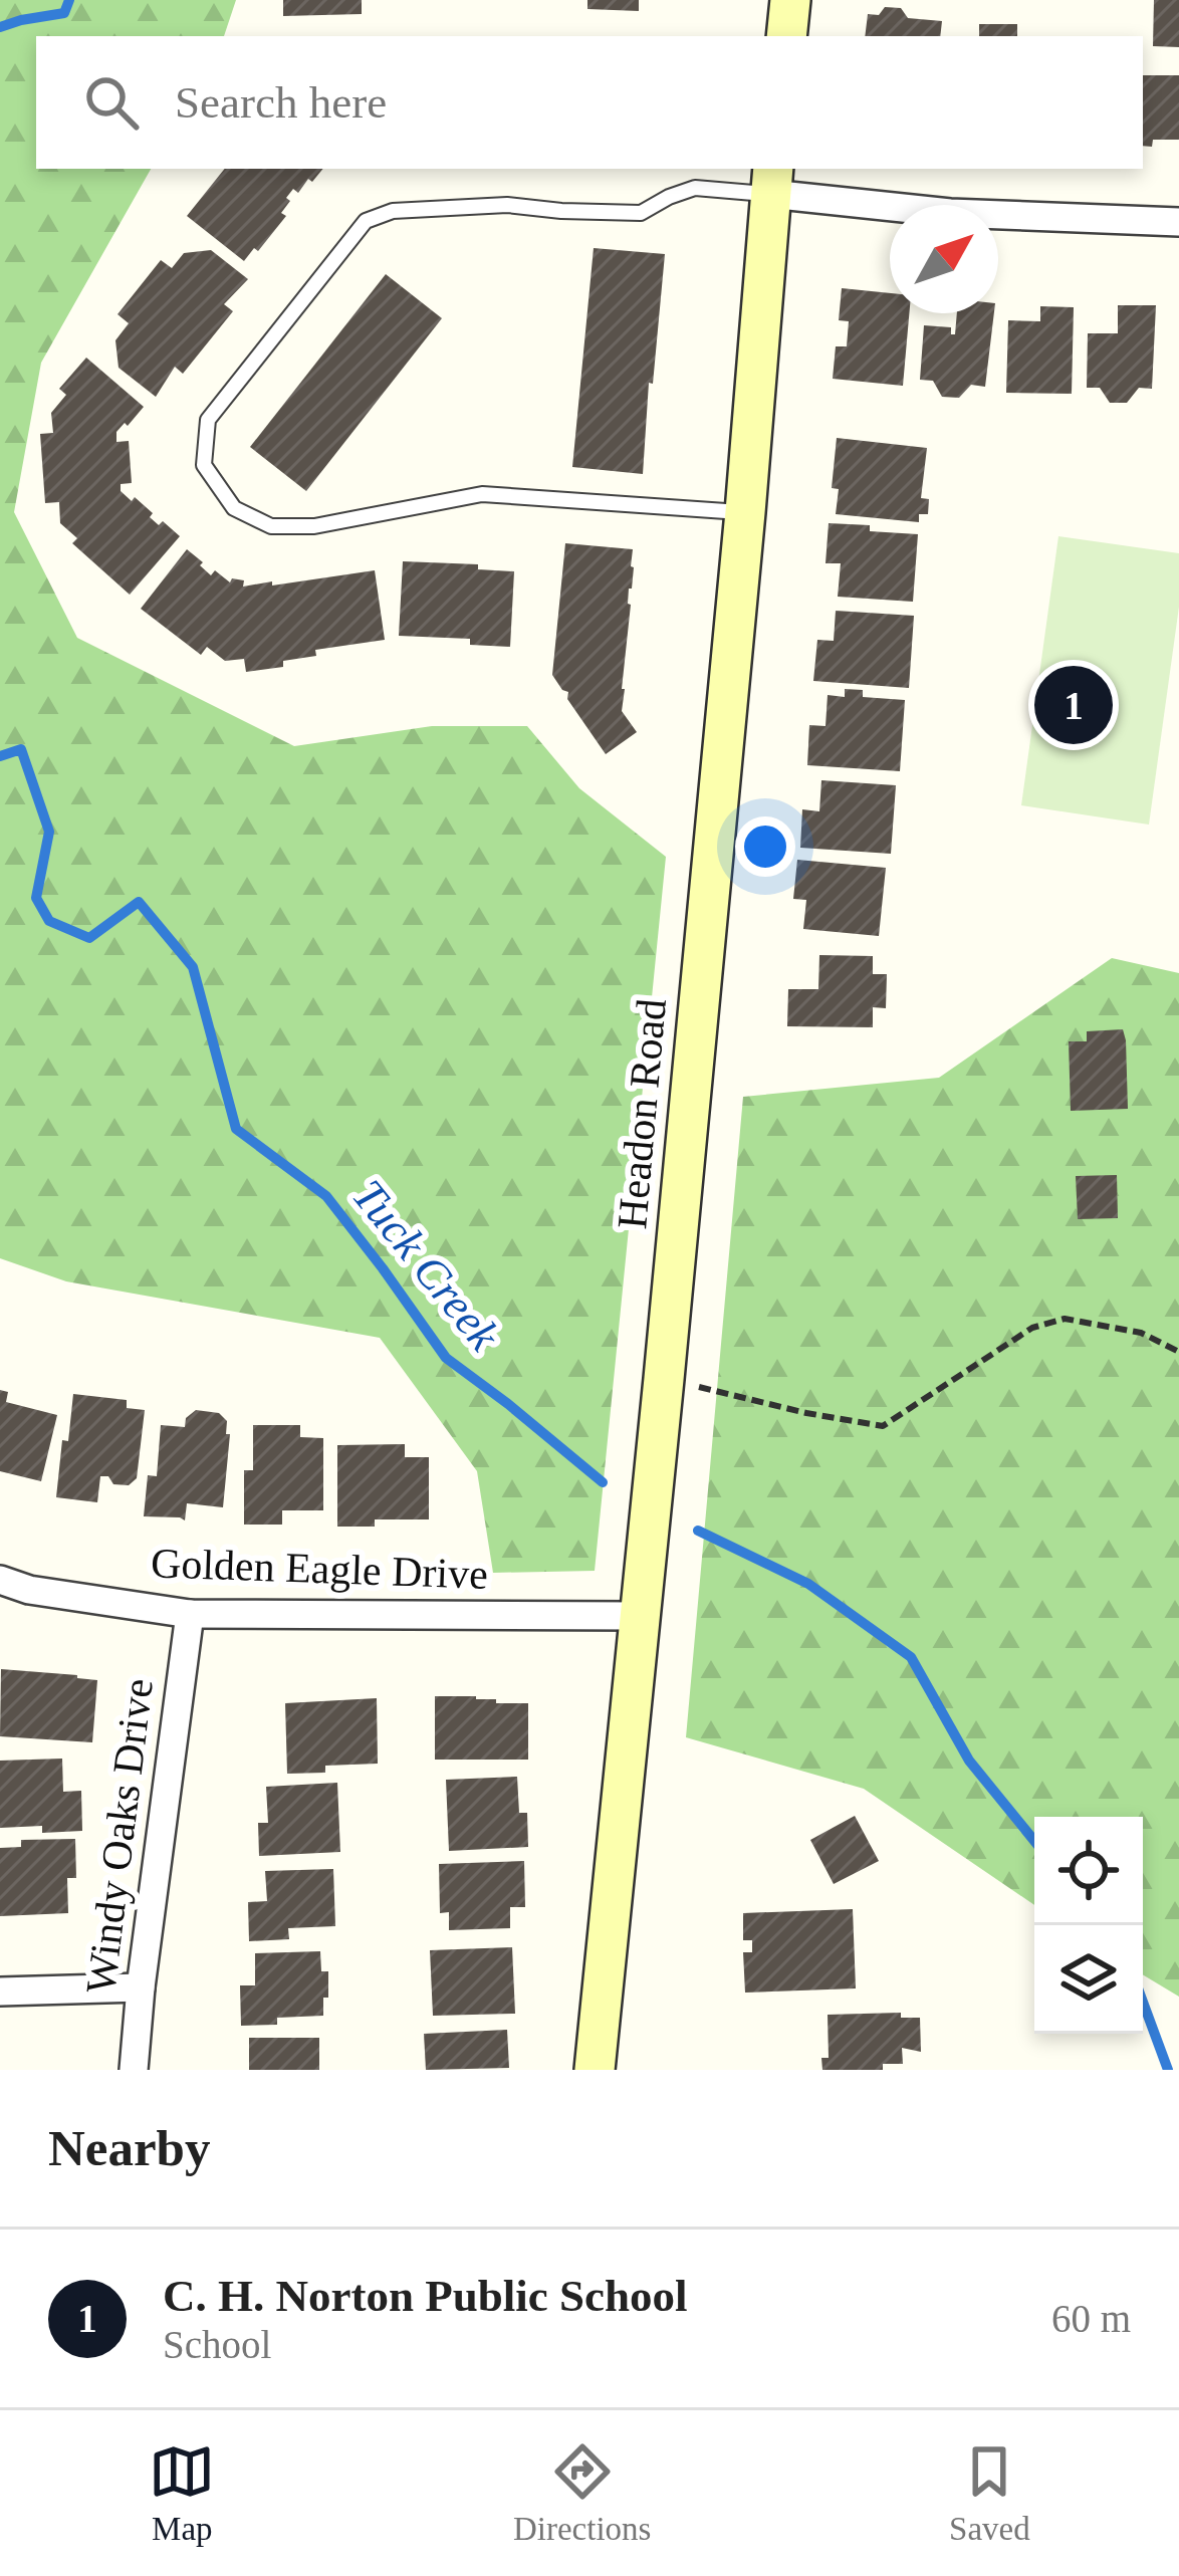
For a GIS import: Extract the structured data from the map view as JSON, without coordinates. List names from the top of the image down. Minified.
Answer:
{"streets":{"street":["Headon Road","Golden Eagle Drive","Windy Oaks Drive"]},"crossings":[["Headon Road","Golden Eagle Drive"],["Golden Eagle Drive","Windy Oaks Drive"]],"water":["Tuck Creek"],"north":"top right","page":{"search":"Search here","pins":"1","heading":"Nearby","list":[{"mark":"1","name":"C. H. Norton Public School","note":"School","value":"60 m"}],"nav":["Map","Directions","Saved"]}}
